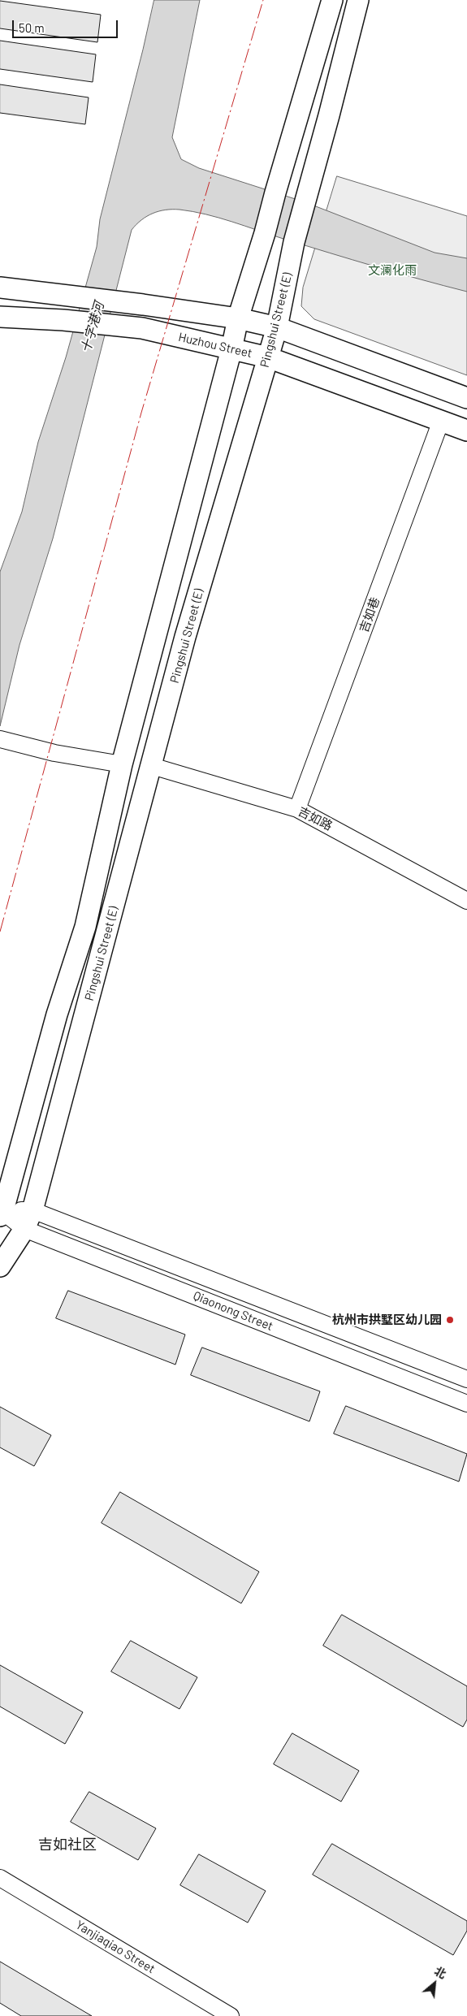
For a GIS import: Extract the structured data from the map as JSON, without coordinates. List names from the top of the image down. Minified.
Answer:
{"streets":{"main road":["Pingshui Street (E)","Huzhou Street"],"street":["吉如巷","吉如路","Qiaonong Street","Yanjiaqiao Street"]},"crossings":[["Pingshui Street (E)","Huzhou Street"],["Pingshui Street (E)","吉如路"],["Pingshui Street (E)","Qiaonong Street"],["Huzhou Street","吉如巷"],["吉如巷","吉如路"]],"districts":["吉如社区"],"water":["十字港河"],"parks":["文澜化雨"],"places":["杭州市拱墅区幼儿园"],"scale_bar":"50 m","north":"top right"}
